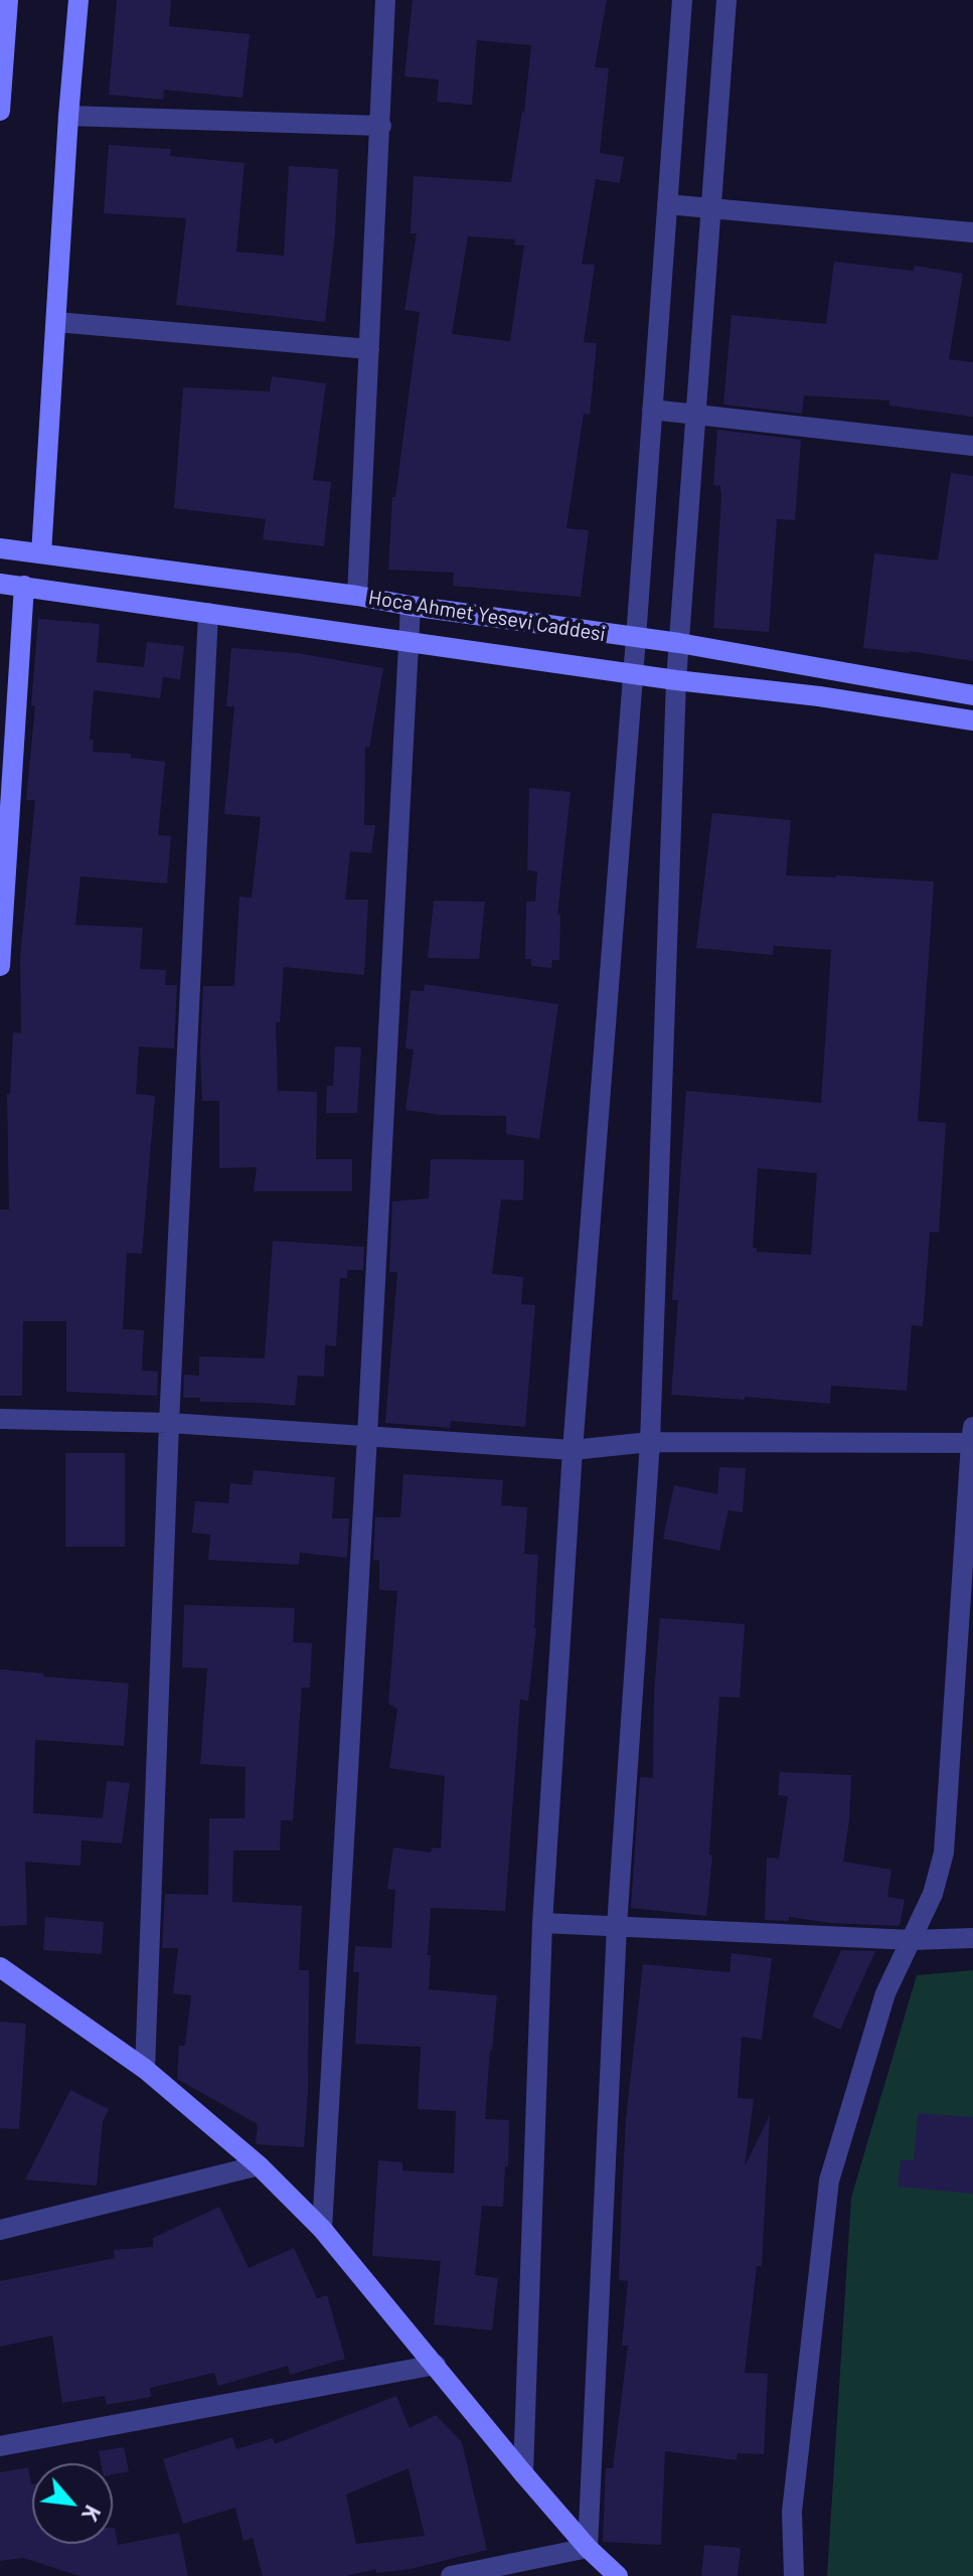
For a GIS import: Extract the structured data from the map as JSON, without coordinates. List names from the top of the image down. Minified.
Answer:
{"streets":{"street":["Hoca Ahmet Yesevi Caddesi"]},"north":"bottom right"}
